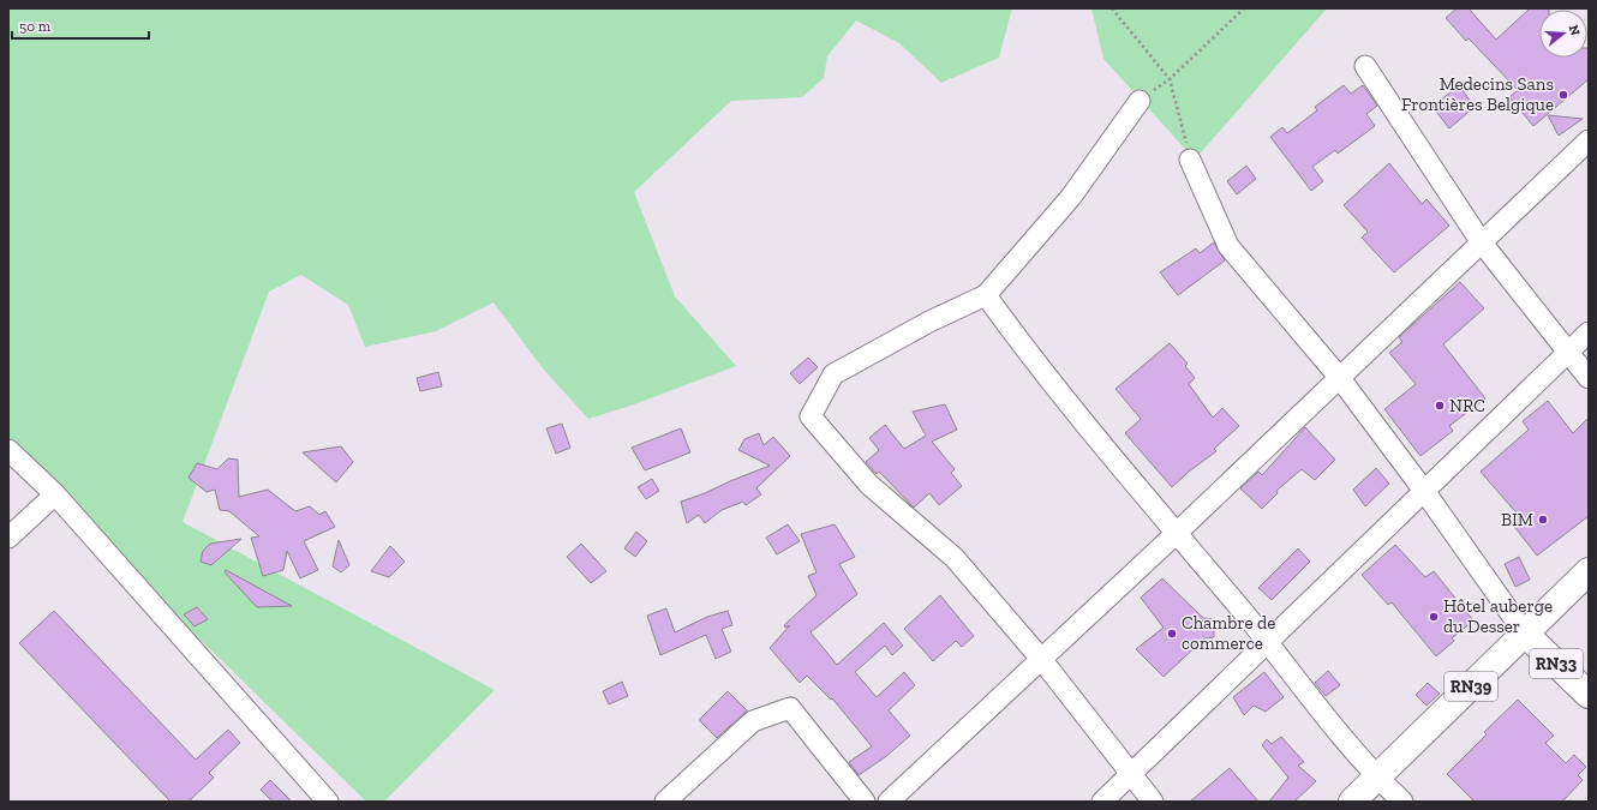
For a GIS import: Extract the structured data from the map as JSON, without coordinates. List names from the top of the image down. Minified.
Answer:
{"streets":{"main road":["RN33","RN39"]},"crossings":[["RN33","RN39"]],"places":["Medecins Sans Frontières Belgique","NRC","BIM","Hôtel auberge du Desser","Chambre de commerce"],"scale_bar":"50 m","north":"right"}
